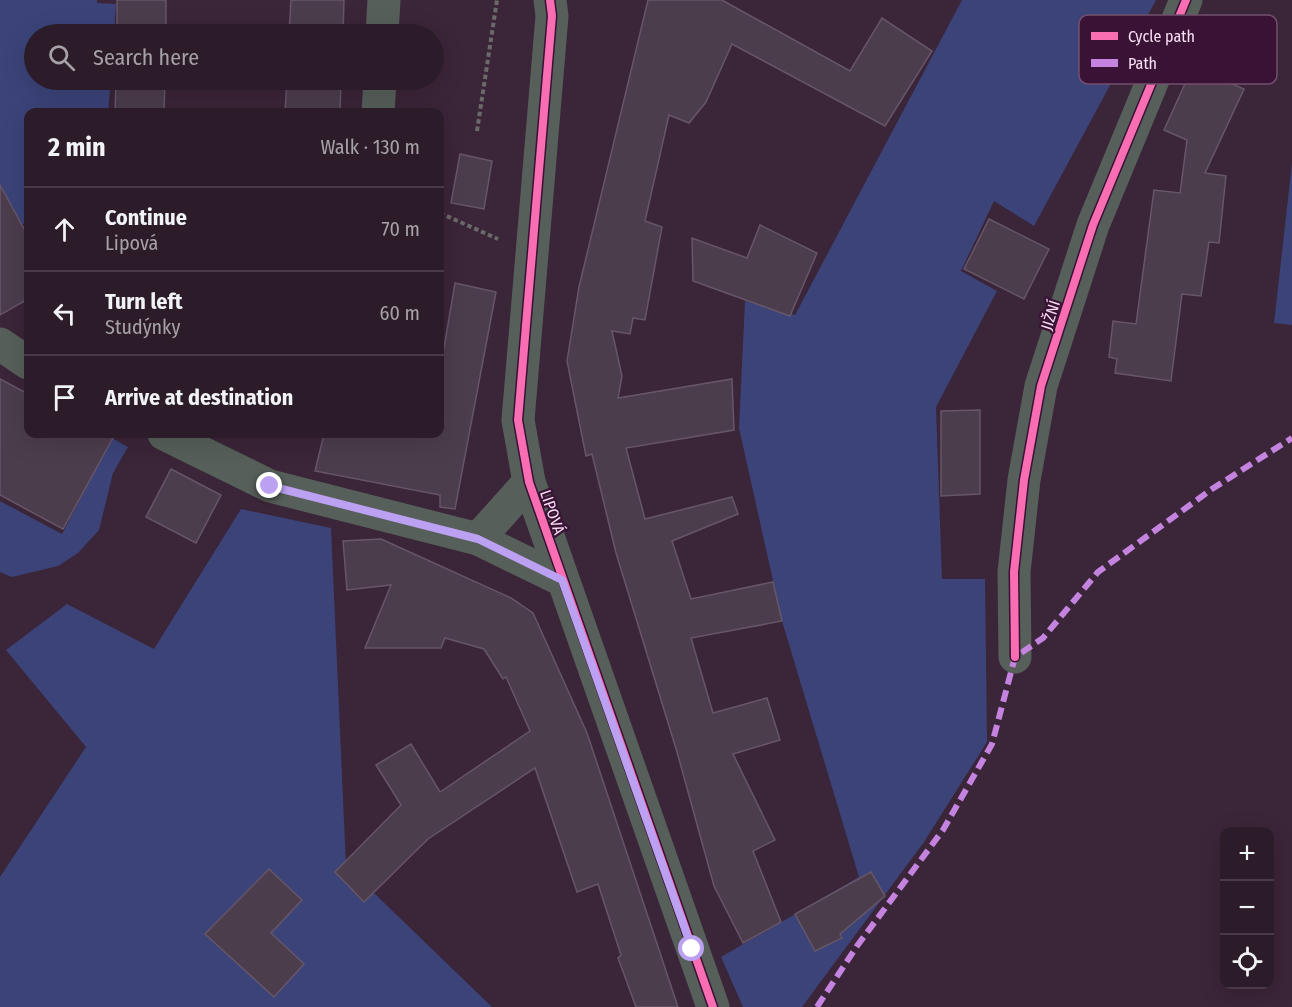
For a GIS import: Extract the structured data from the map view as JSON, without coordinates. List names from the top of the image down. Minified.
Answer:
{"streets":{"street":["JIŽNÍ","LIPOVÁ"]},"legend":["Cycle path","Path"],"page":{"search":"Search here","heading":["2 min","Walk · 130 m"],"list":[["Continue","Lipová","70 m"],["Turn left","Studýnky","60 m"],"Arrive at destination"],"map_buttons":["+","−"]}}
